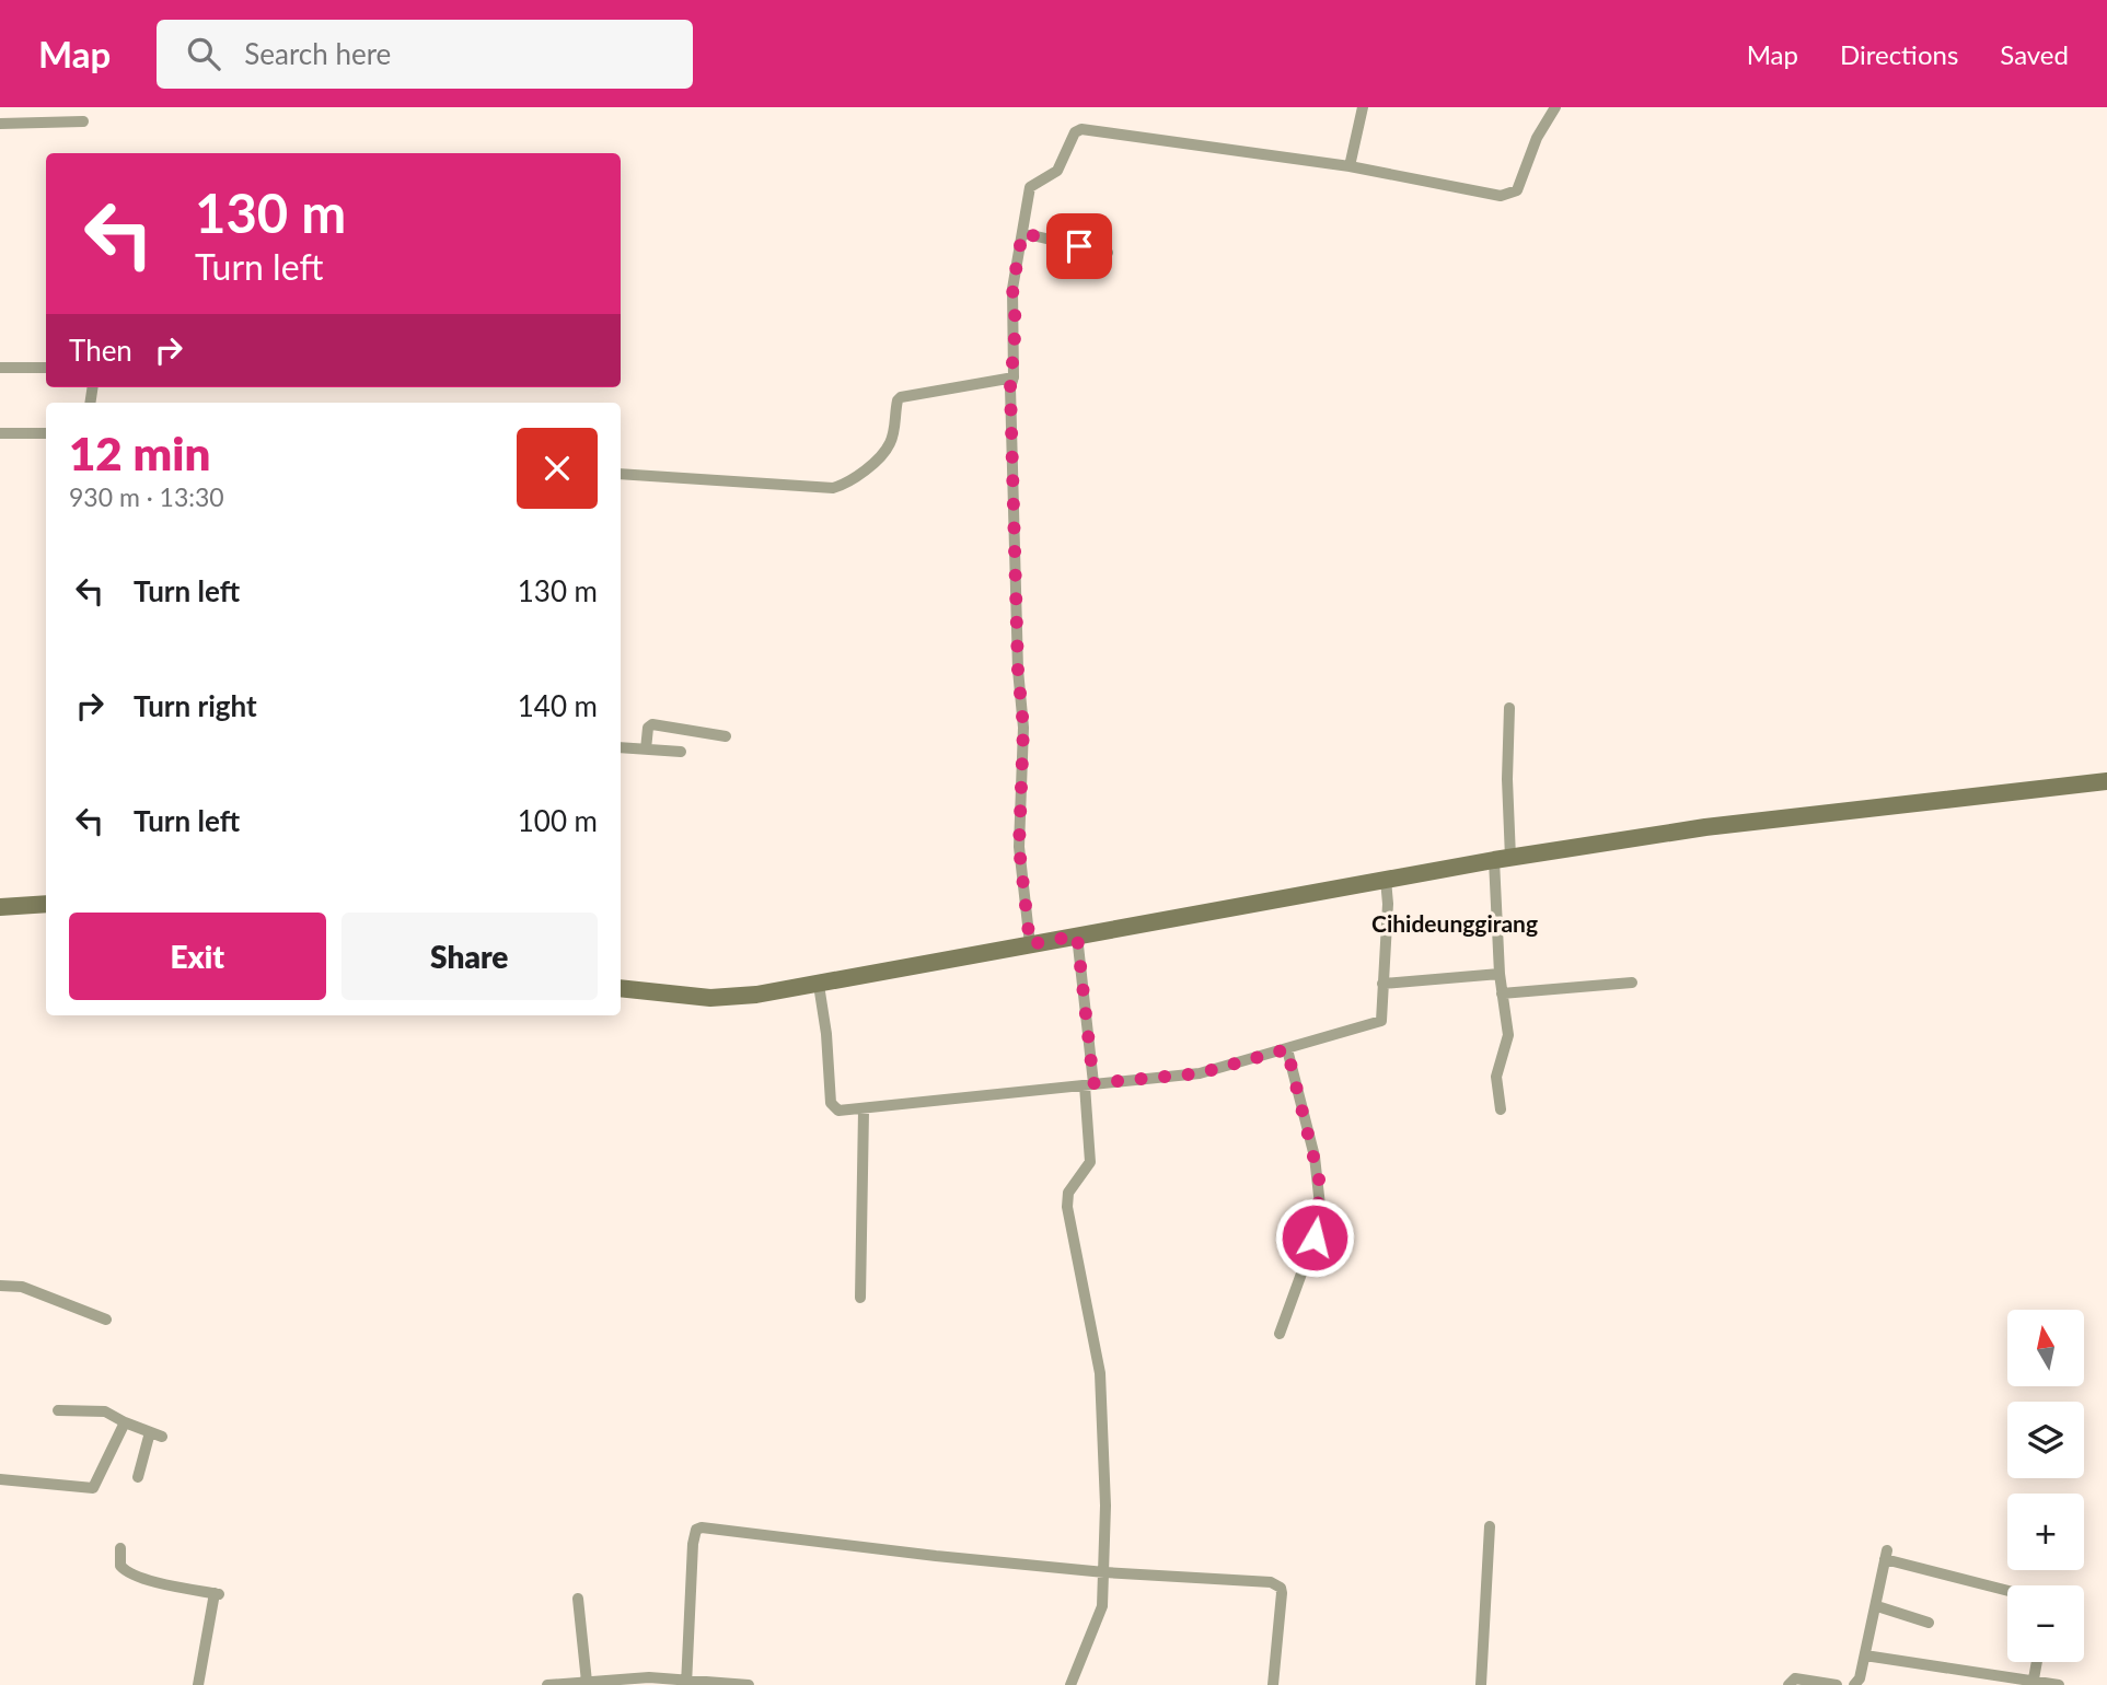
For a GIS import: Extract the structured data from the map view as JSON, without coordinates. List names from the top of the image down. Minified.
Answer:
{"districts":["Cihideunggirang"],"north":"top","page":{"header":"Map","search":"Search here","nav":["Map","Directions","Saved"],"turn":["130 m","Turn left"],"then":"Then","heading":["12 min","930 m · 13:30"],"list":[{"name":"Turn left","value":"130 m"},{"name":"Turn right","value":"140 m"},{"name":"Turn left","value":"100 m"}],"buttons":["Exit","Share"],"map_buttons":["+","−"]}}
